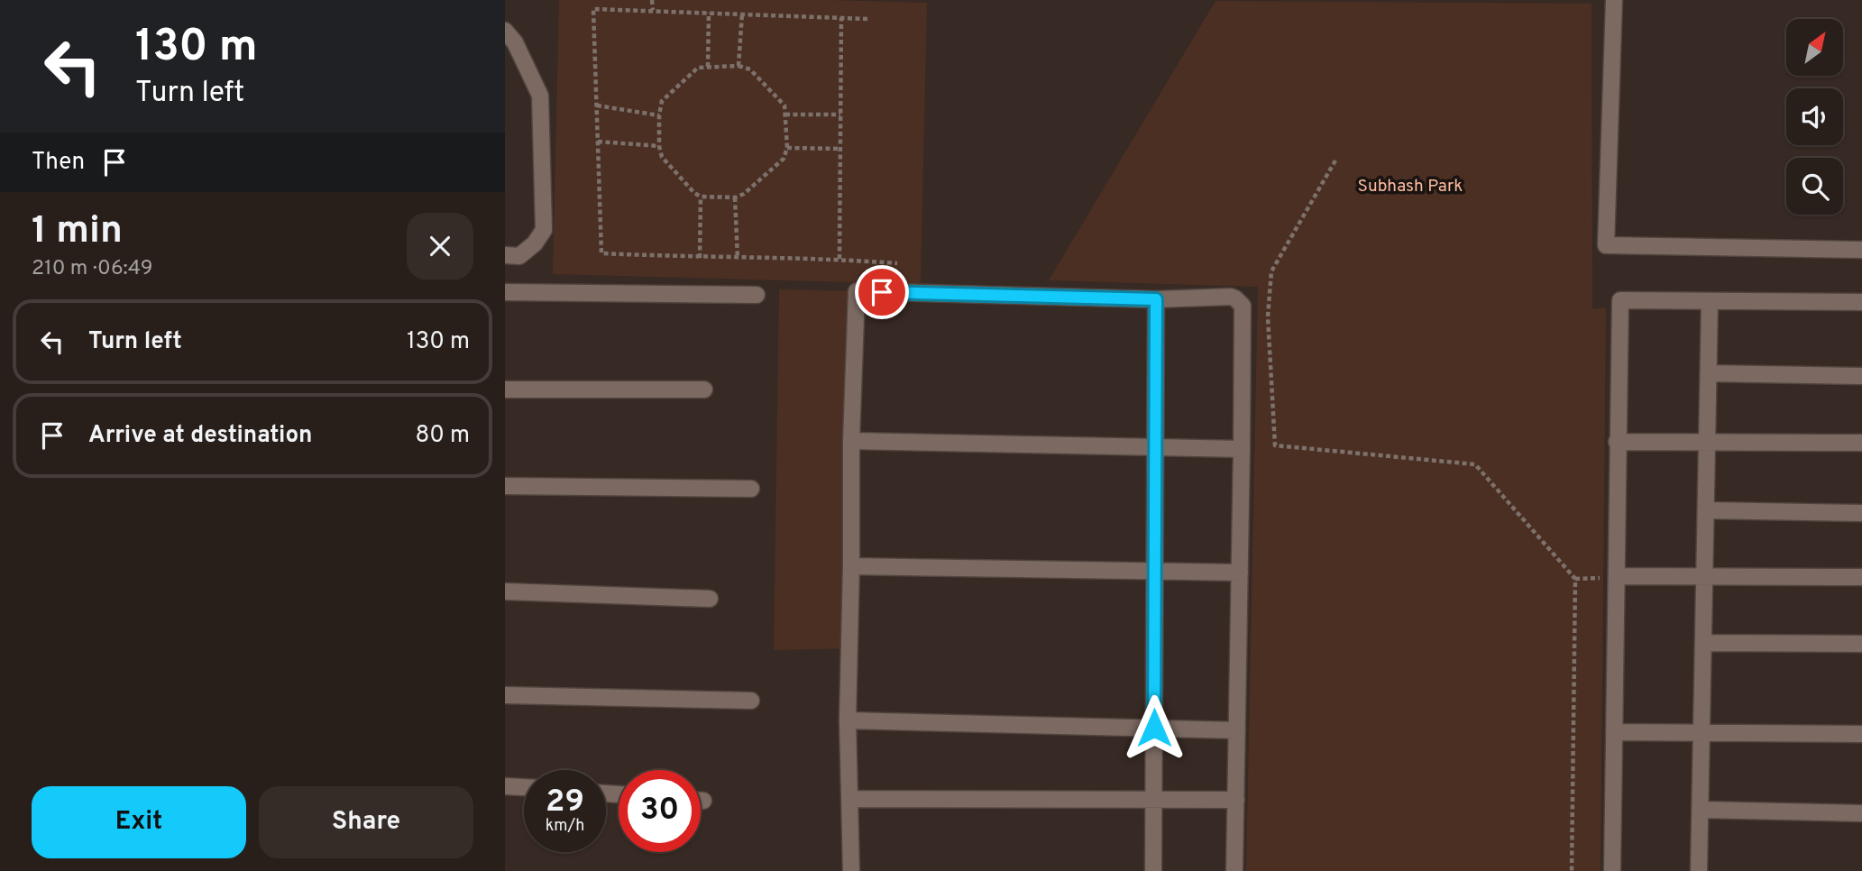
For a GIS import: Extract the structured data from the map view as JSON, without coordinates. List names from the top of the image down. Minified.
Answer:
{"parks":["Subhash Park"],"north":"top right","page":{"turn":["130 m","Turn left"],"then":"Then","heading":["1 min","210 m · 06:49"],"list":[{"name":"Turn left","value":"130 m"},{"name":"Arrive at destination","value":"80 m"}],"speed":"29 km/h","limit":"30","buttons":["Exit","Share"]}}
